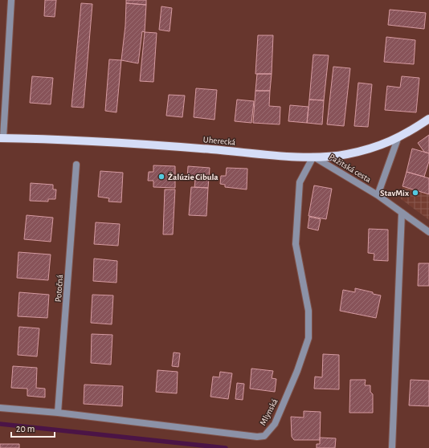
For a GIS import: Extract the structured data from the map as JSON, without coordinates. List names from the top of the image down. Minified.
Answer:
{"streets":{"main road":["Uherecká"],"street":["Pažitská cesta","Potočná","Mlynská"]},"crossings":[["Uherecká","Pažitská cesta"],["Uherecká","Mlynská"],["Pažitská cesta","Mlynská"],["Potočná","Mlynská"]],"places":["Žalúzie Cibula","StavMix"],"scale_bar":"20 m"}
